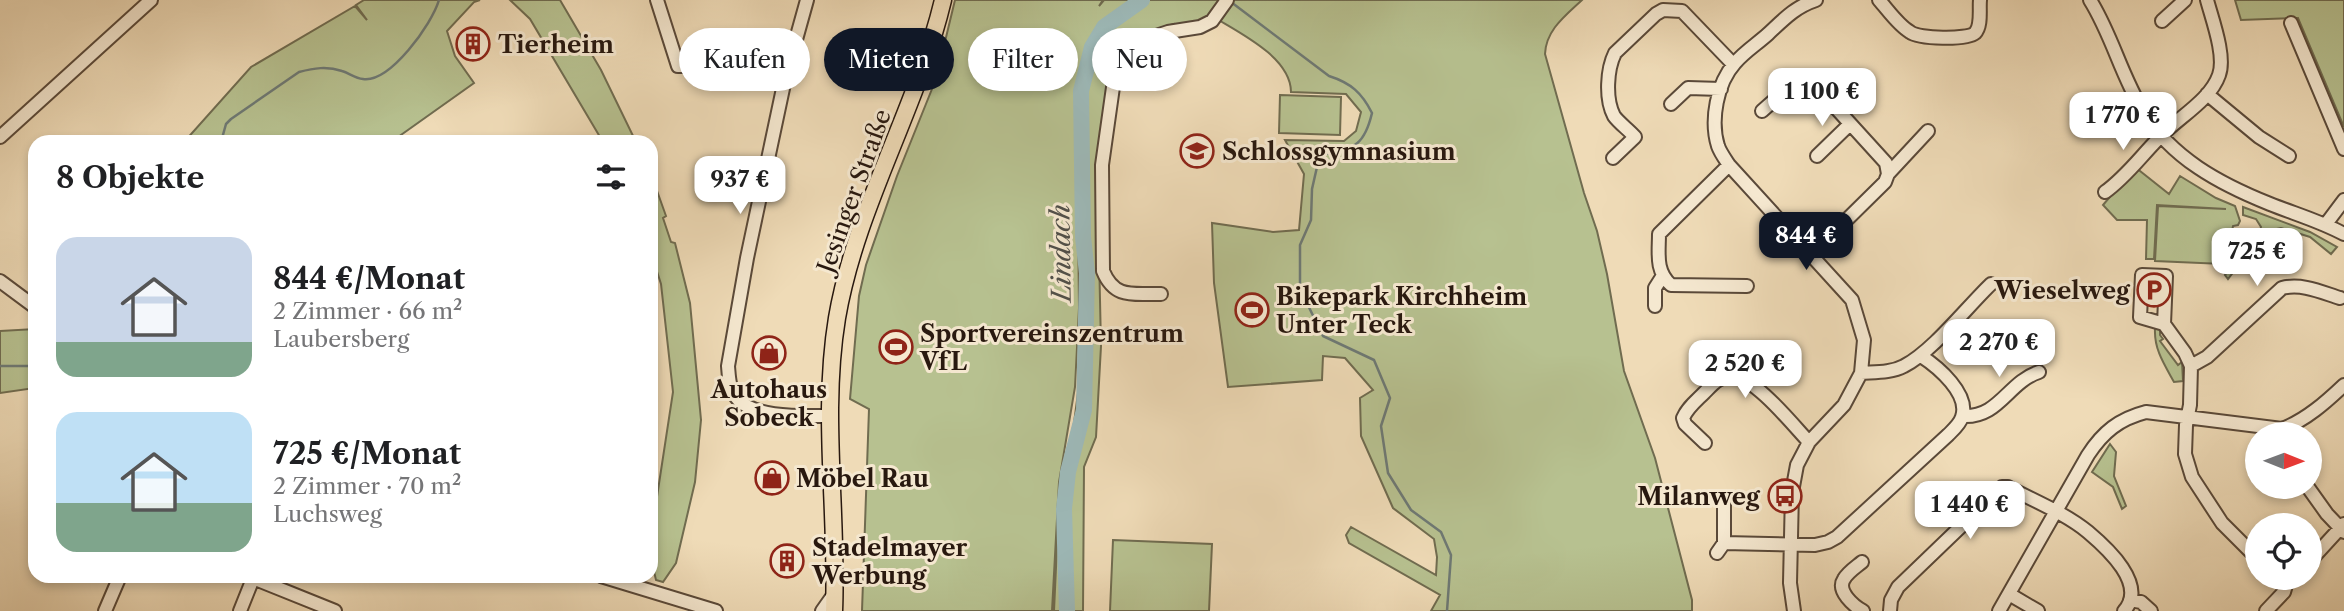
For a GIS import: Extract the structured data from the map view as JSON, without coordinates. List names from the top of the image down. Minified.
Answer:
{"streets":{"main road":["Jesinger Straße"]},"water":["Lindach"],"places":{"building":["Tierheim","Stadelmayer Werbung"],"school or university":["Schlossgymnasium"],"parking":["Wieselweg"],"sports":["Bikepark Kirchheim Unter Teck","Sportvereinszentrum VfL"],"shop":["Autohaus Sobeck","Möbel Rau"],"bus stop":["Milanweg"]},"north":"right","page":{"chip":["Kaufen","Mieten","Filter","Neu"],"price":["1 100 €","1 770 €","937 €","844 €","725 €","2 270 €","2 520 €","1 440 €"],"heading":"8 Objekte","list":[{"name":"844 €/Monat","note":"2 Zimmer · 66 m² · Laubersberg"},{"name":"725 €/Monat","note":"2 Zimmer · 70 m² · Luchsweg"}]}}
